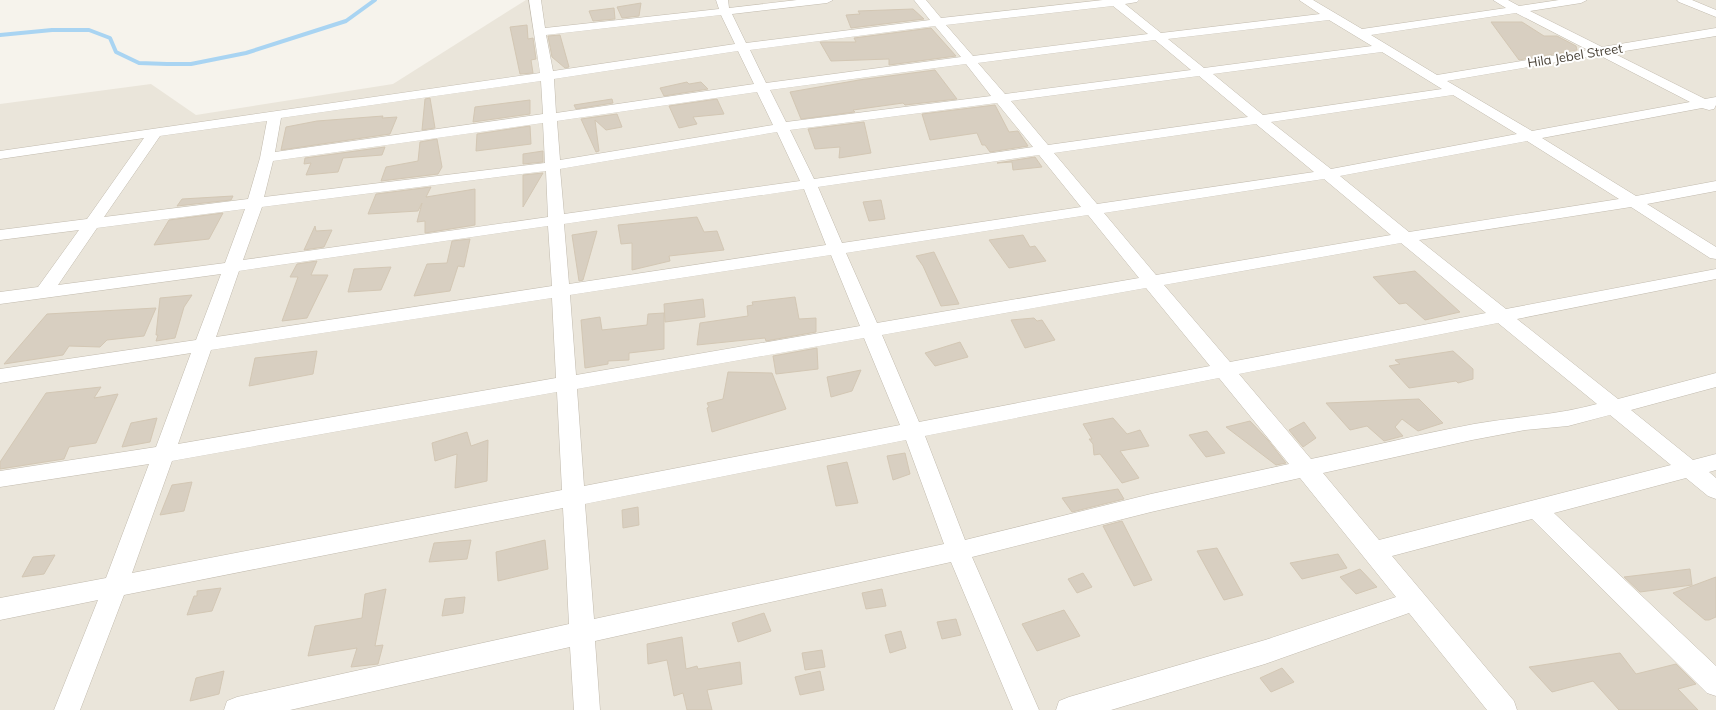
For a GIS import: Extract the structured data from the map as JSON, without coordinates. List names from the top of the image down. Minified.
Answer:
{"streets":{"street":["Hila Jebel Street"]}}
